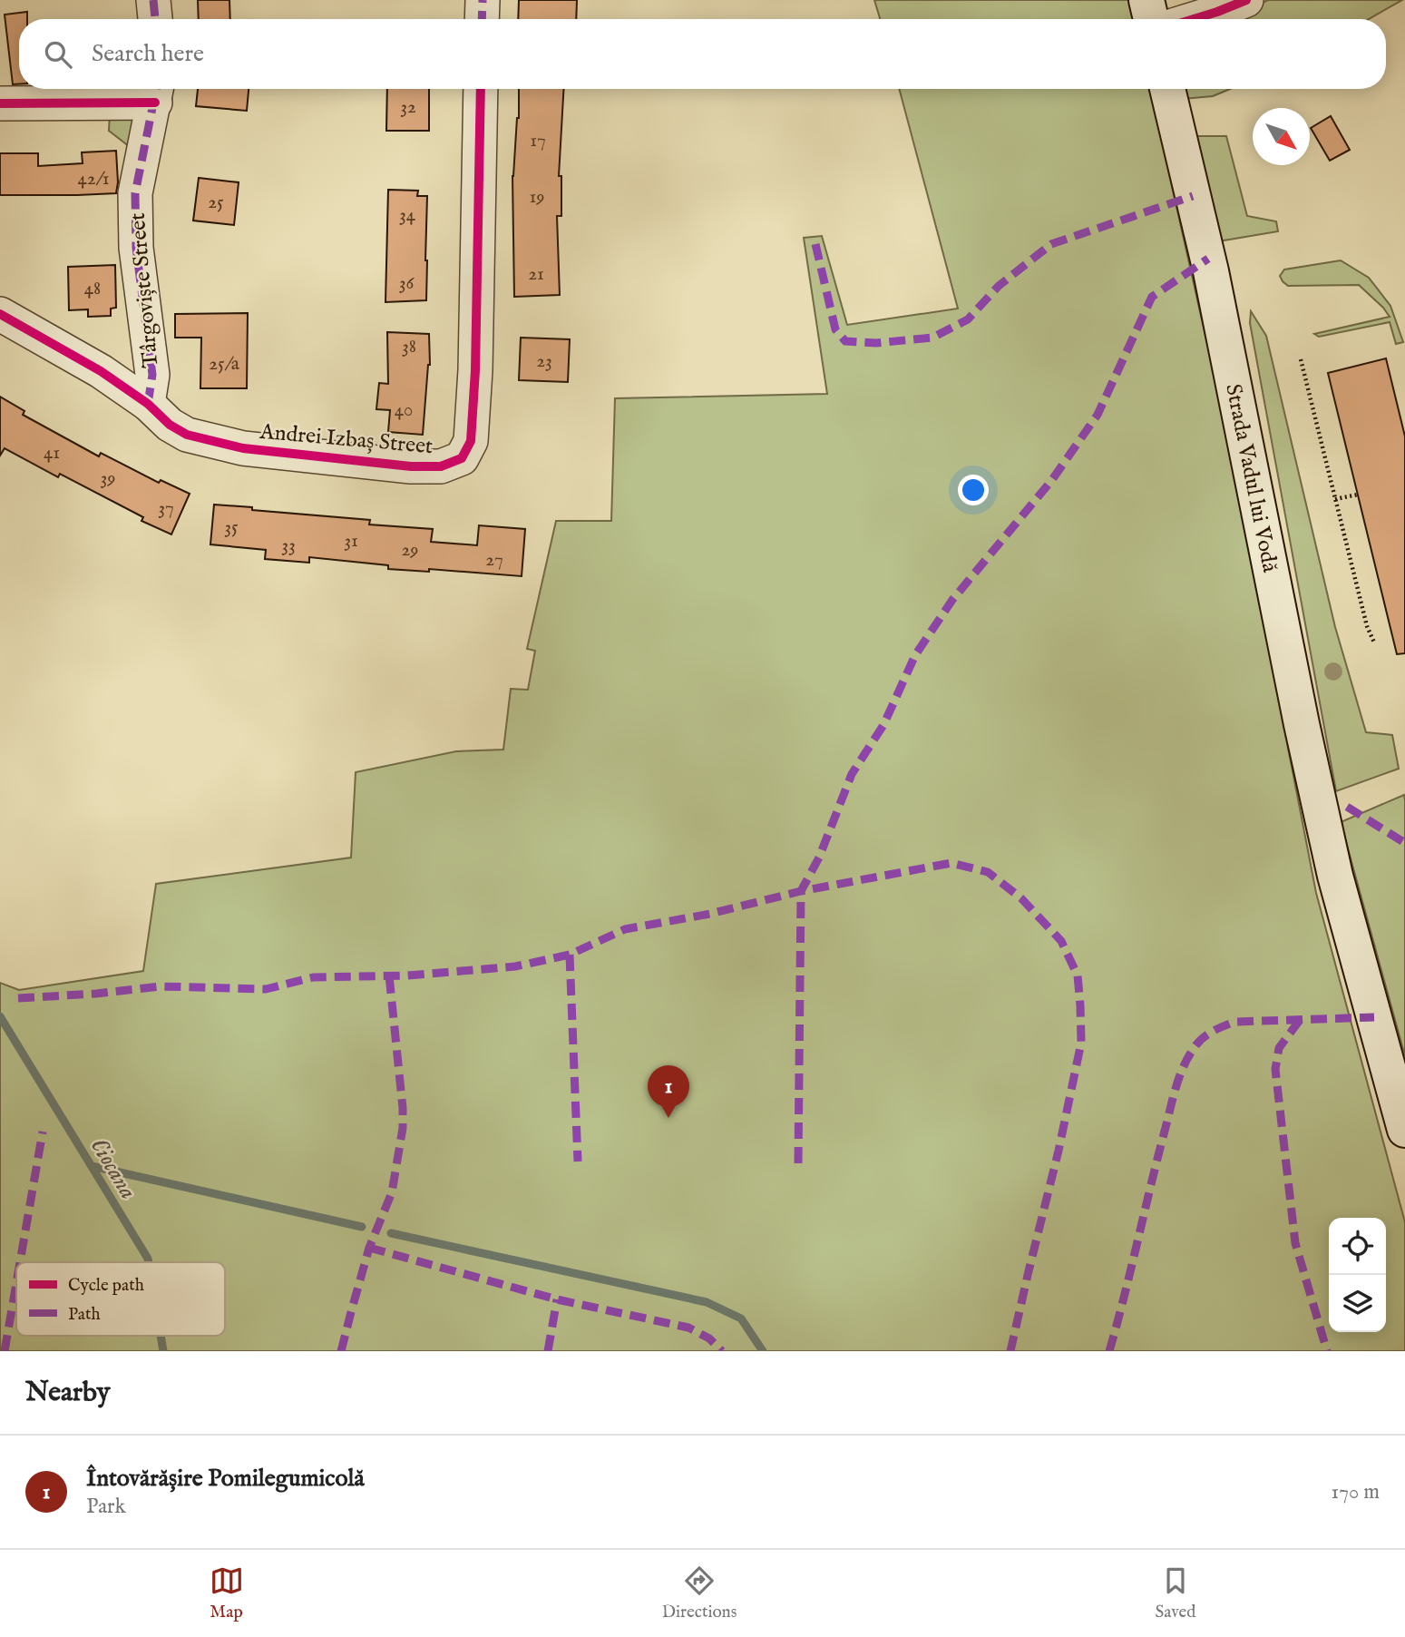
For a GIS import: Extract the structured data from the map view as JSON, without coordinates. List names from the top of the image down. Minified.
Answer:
{"streets":{"main road":["Strada Vadul lui Vodă"],"street":["Târgoviște Street","Andrei Izbaș Street"]},"crossings":[["Târgoviște Street","Andrei Izbaș Street"]],"water":["Ciocana"],"house_numbers":["32","17","42/1","19","25","34","21","36","48","38","23","25/a","40","41","39","37","35","31","33","29","27"],"legend":["Cycle path","Path"],"north":"bottom right","page":{"search":"Search here","pins":"1","heading":"Nearby","list":[{"mark":"1","name":"Întovărășire Pomilegumicolă","note":"Park","value":"170 m"}],"nav":["Map","Directions","Saved"]}}
